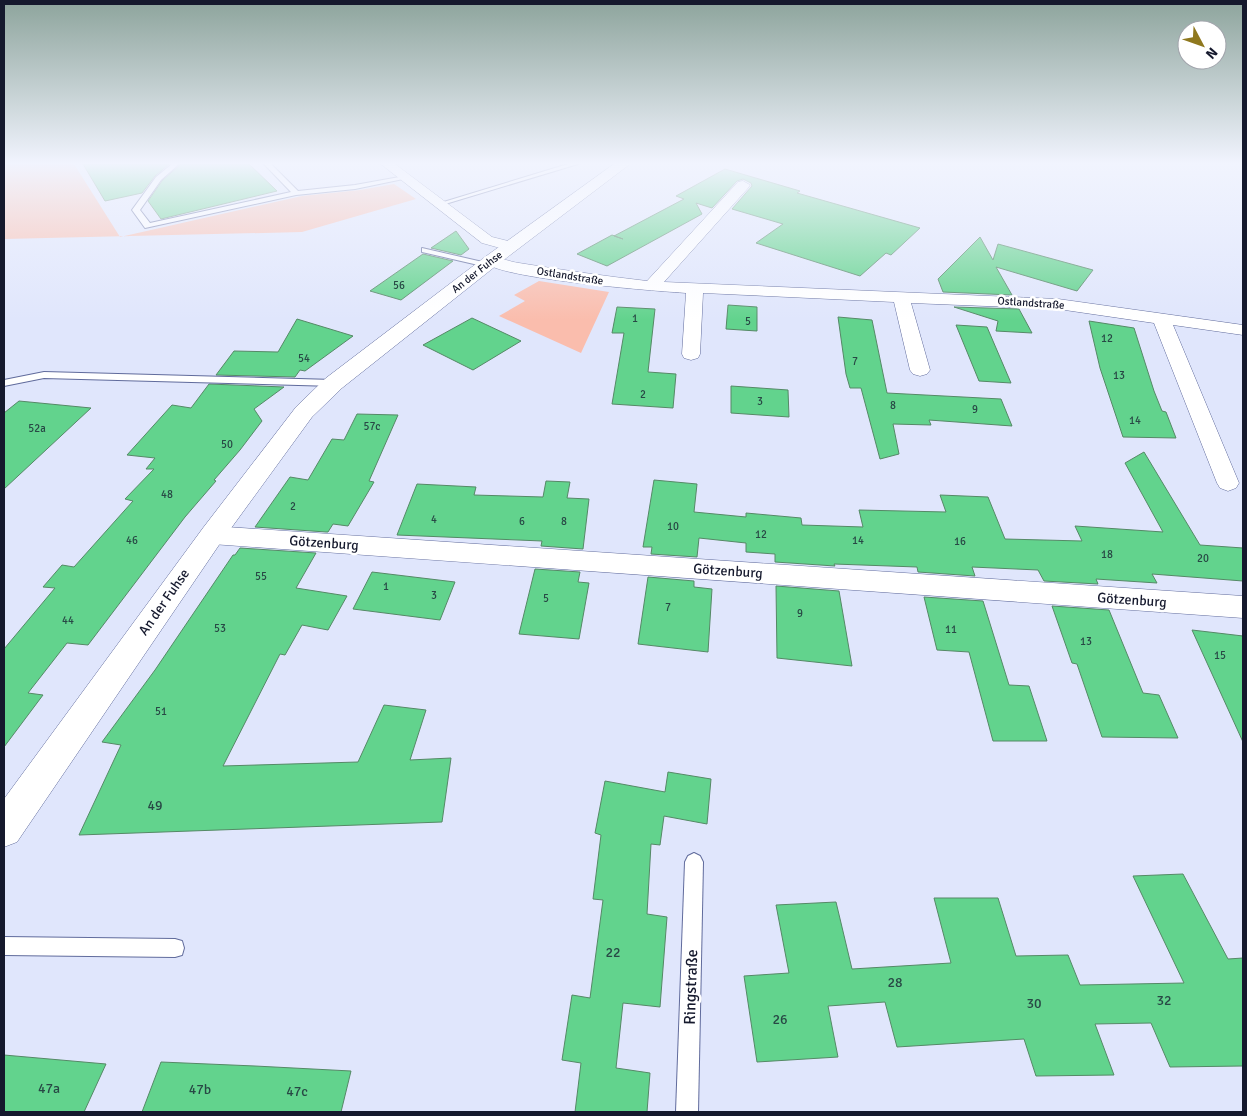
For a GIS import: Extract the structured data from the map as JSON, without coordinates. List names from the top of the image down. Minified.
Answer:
{"streets":{"street":["An der Fuhse","Ostlandstraße","Götzenburg"],"lane":["Ringstraße"]},"crossings":[["An der Fuhse","Ostlandstraße"],["An der Fuhse","Götzenburg"]],"house_numbers":["56","1","5","12","54","7","13","2","3","8","9","14","57c","52a","50","48","2","4","6","8","10","12","46","14","16","18","20","55","1","3","5","7","9","44","53","11","13","15","51","49","22","28","32","30","26","47a","47b","47c"],"north":"bottom right"}
